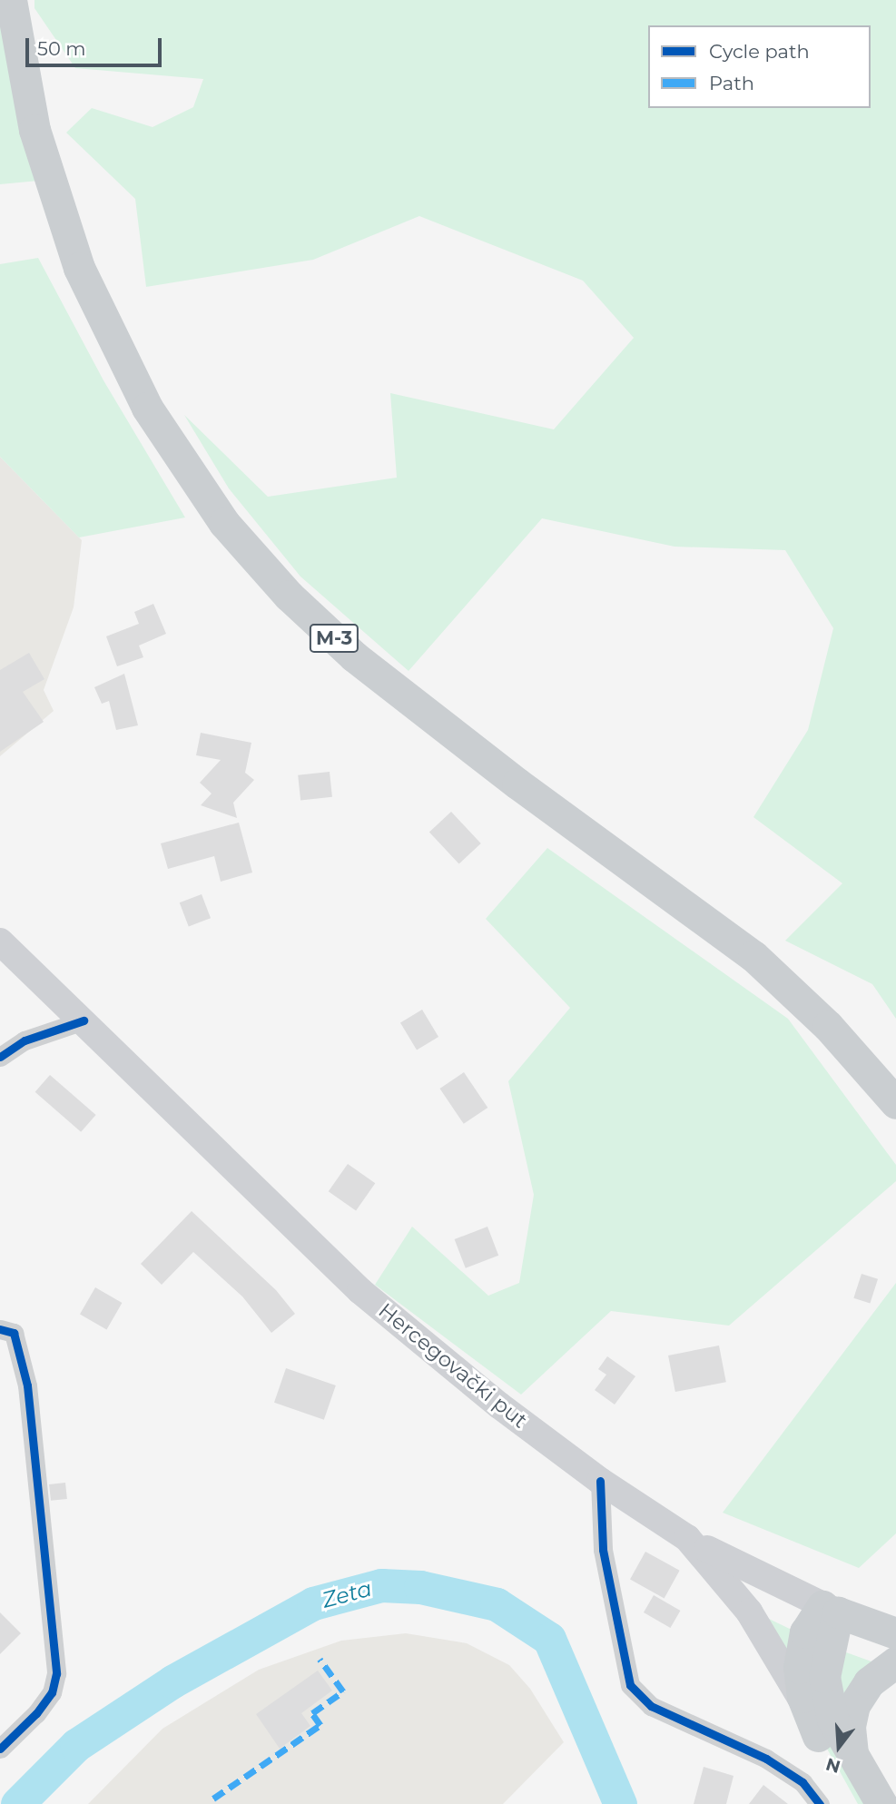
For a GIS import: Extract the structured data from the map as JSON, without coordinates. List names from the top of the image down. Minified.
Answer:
{"streets":{"main road":["M-3","Hercegovački put"]},"water":["Zeta"],"legend":["Cycle path","Path"],"scale_bar":"50 m","north":"bottom"}
